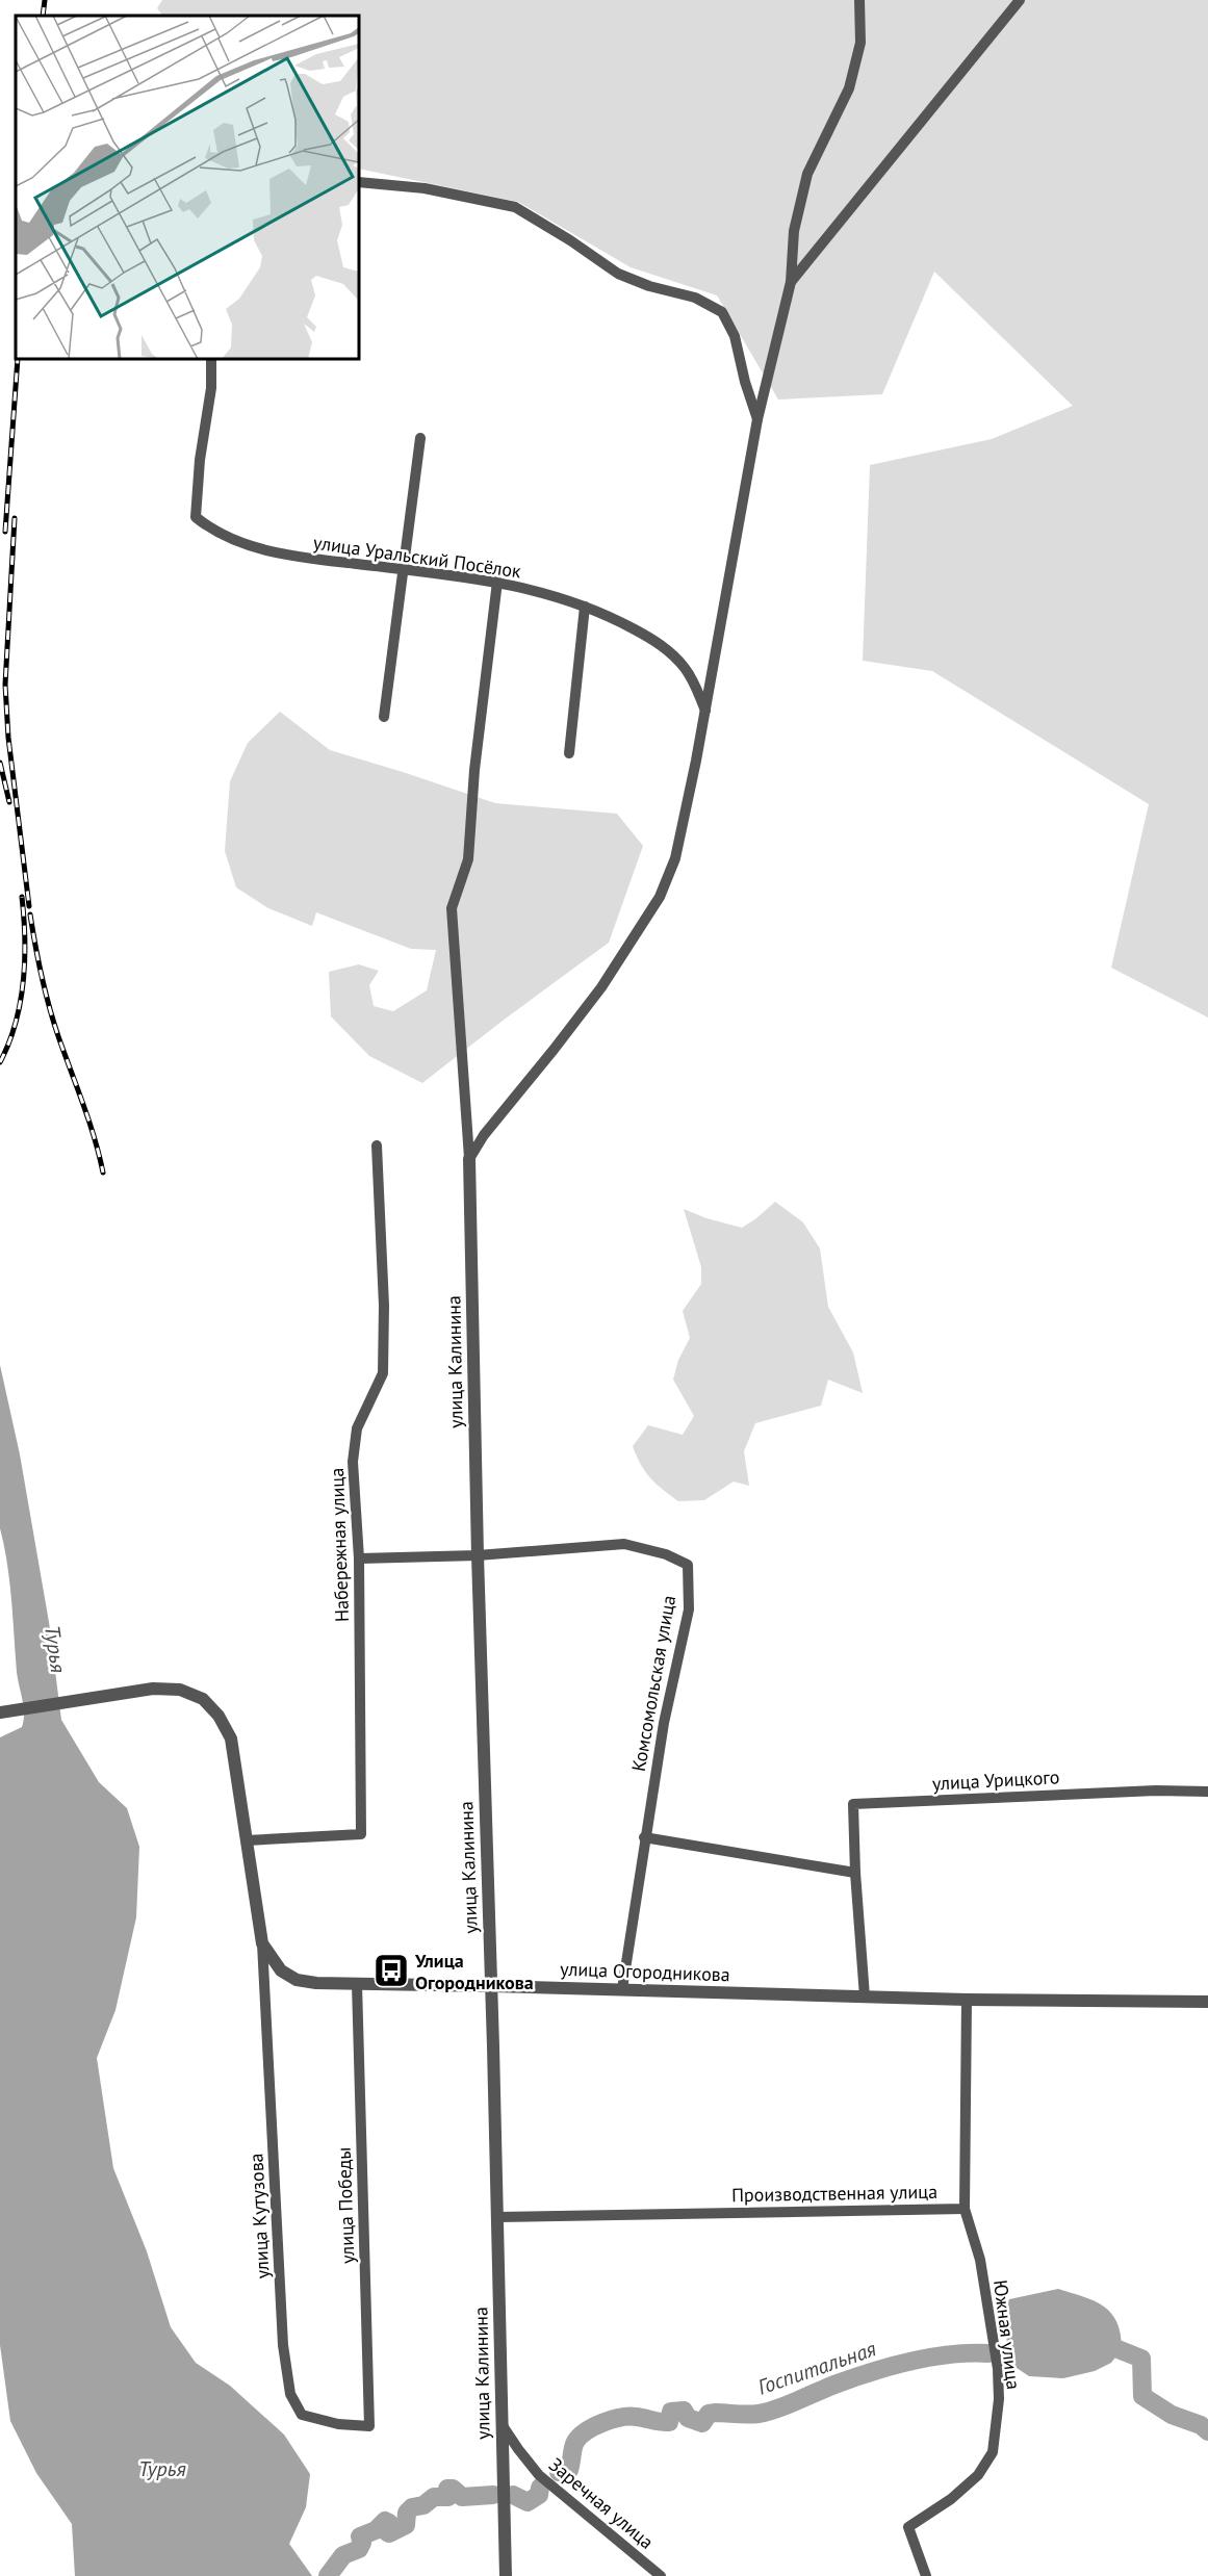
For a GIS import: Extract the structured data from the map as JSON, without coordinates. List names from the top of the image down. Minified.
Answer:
{"streets":{"street":["улица Уральский Посёлок","улица Калинина","Набережная улица","Комсомольская улица","улица Урицкого","улица Огородникова","Производственная улица","улица Победы","улица Кутузова","Южная улица","Заречная улица"]},"crossings":[["улица Калинина","Комсомольская улица"],["улица Калинина","улица Огородникова"],["улица Калинина","Производственная улица"],["улица Калинина","Заречная улица"],["Набережная улица","Комсомольская улица"],["Набережная улица","улица Огородникова"],["Комсомольская улица","улица Огородникова"],["улица Урицкого","улица Огородникова"],["улица Огородникова","Производственная улица"],["улица Огородникова","улица Победы"],["улица Огородникова","улица Кутузова"],["Производственная улица","Южная улица"],["улица Победы","улица Кутузова"]],"water":["Турья","Госпитальная"],"places":{"bus stop":["Улица Огородникова"]}}
